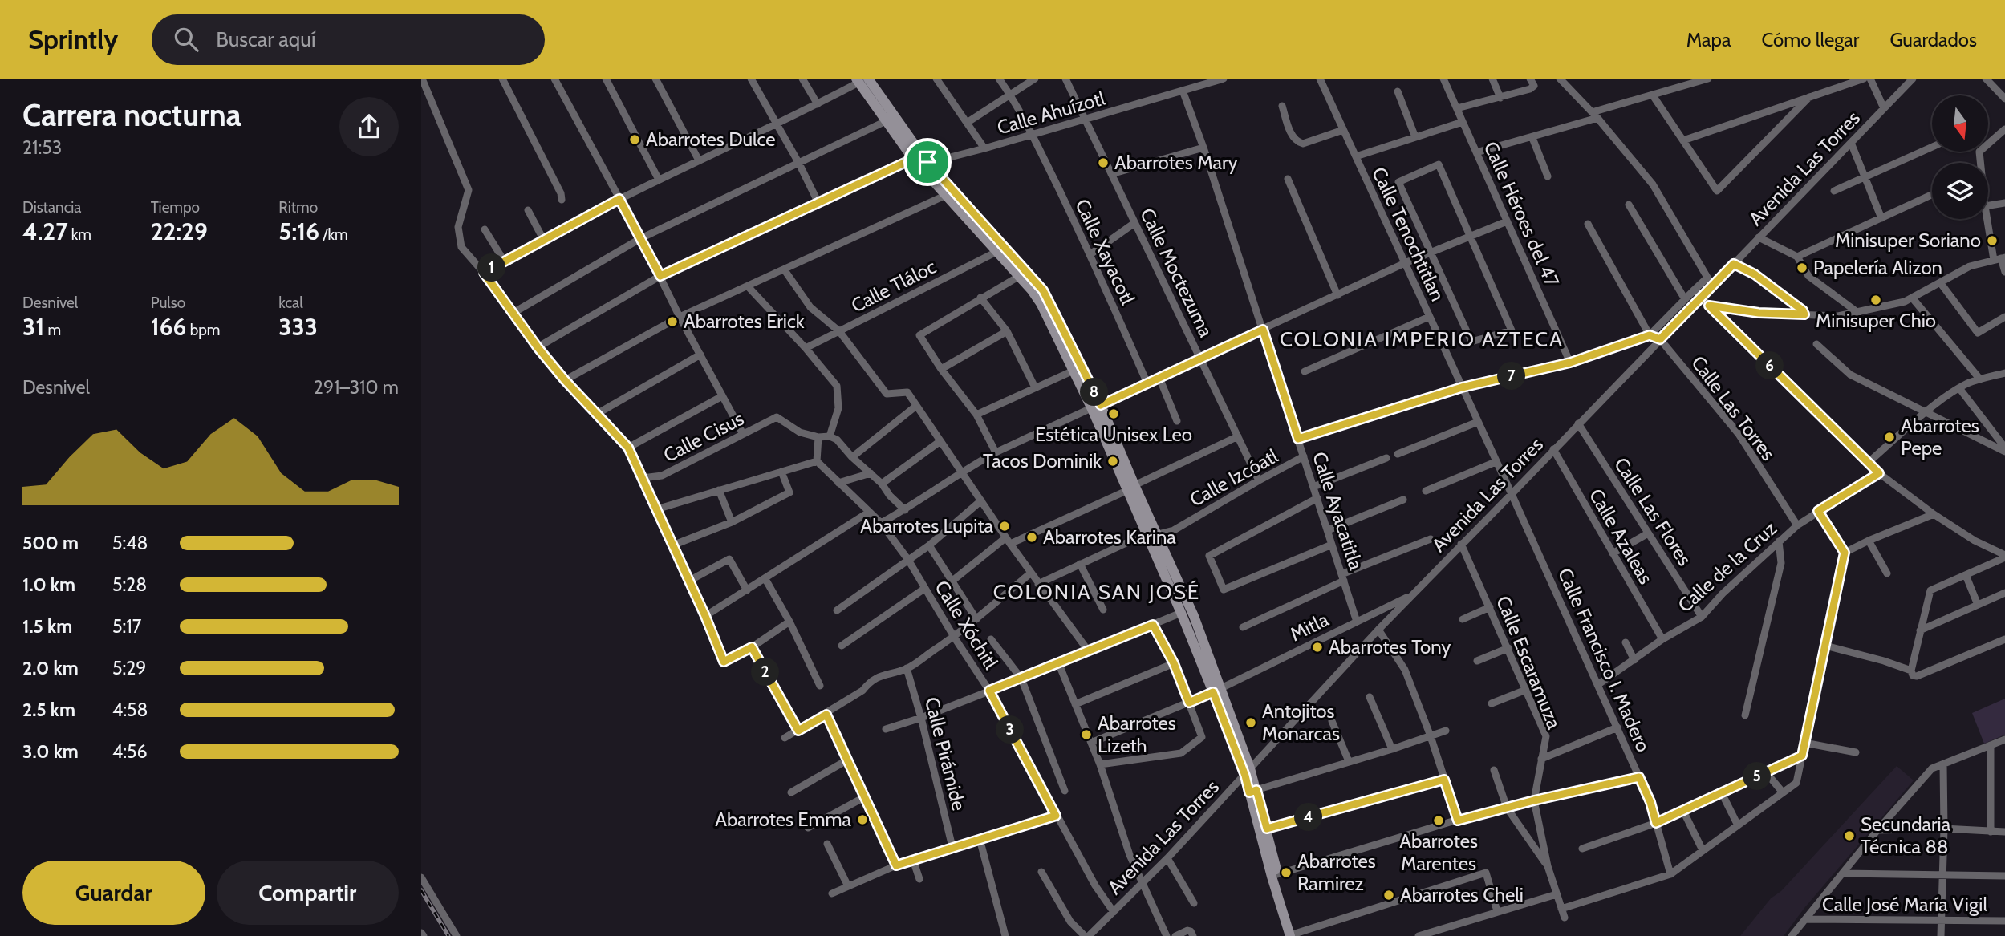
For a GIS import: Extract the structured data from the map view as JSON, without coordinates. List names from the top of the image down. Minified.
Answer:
{"streets":{"street":["Calle Ahuízotl","Avenida Las Torres","Calle Héroes del 47","Calle Tenochtitlan","Calle Xayacotl","Calle Moctezuma","Calle Tláloc","Calle Las Torres","Calle Cisus","Calle Izcóatl","Calle Ayacatitla","Calle Las Flores","Calle Azaleas","Calle de la Cruz","Calle Xóchitl","Mitla","Calle Francisco I. Madero","Calle Escaramuza","Calle Pirámide","Calle José María Vigil"]},"crossings":[["Calle Ahuízotl","Calle Xayacotl"],["Calle Ahuízotl","Calle Moctezuma"],["Calle Ahuízotl","Calle Ayacatitla"],["Avenida Las Torres","Calle Tenochtitlan"],["Avenida Las Torres","Calle Las Torres"],["Avenida Las Torres","Calle Las Flores"],["Avenida Las Torres","Calle Azaleas"],["Avenida Las Torres","Calle Xóchitl"],["Avenida Las Torres","Mitla"],["Avenida Las Torres","Calle Francisco I. Madero"],["Avenida Las Torres","Calle Escaramuza"],["Calle Tenochtitlan","Calle Francisco I. Madero"],["Calle Moctezuma","Calle Izcóatl"],["Calle Las Torres","Calle de la Cruz"],["Calle Izcóatl","Calle Ayacatitla"],["Calle Ayacatitla","Mitla"],["Calle Las Flores","Calle de la Cruz"],["Calle Azaleas","Calle de la Cruz"],["Calle de la Cruz","Calle Francisco I. Madero"]],"districts":["COLONIA IMPERIO AZTECA","COLONIA SAN JOSÉ"],"places":["Abarrotes Dulce","Abarrotes Mary","Minisuper Soriano","Papelería Alizon","Minisuper Chio","Abarrotes Erick","Estética Unisex Leo","Abarrotes Pepe","Tacos Dominik","Abarrotes Lupita","Abarrotes Karina","Abarrotes Tony","Antojitos Monarcas","Abarrotes Lizeth","Abarrotes Emma","Abarrotes Marentes","Secundaria Técnica 88","Abarrotes Ramirez","Abarrotes Cheli"],"north":"bottom","page":{"header":"Sprintly","search":"Buscar aquí","nav":["Mapa","Cómo llegar","Guardados"],"heading":["Carrera nocturna","21:53"],"stats":[["Distancia","4.27 km"],["Tiempo","22:29"],["Ritmo","5:16 /km"],["Desnivel","31 m"],["Pulso","166 bpm"],["kcal","333"]],"pins":["1","6","7","8","2","3","5","4"],"chart":["Desnivel","291–310 m"],"list":[{"name":"500 m","note":"5:48"},{"name":"1.0 km","note":"5:28"},{"name":"1.5 km","note":"5:17"},{"name":"2.0 km","note":"5:29"},{"name":"2.5 km","note":"4:58"},{"name":"3.0 km","note":"4:56"}],"buttons":["Guardar","Compartir"]}}
